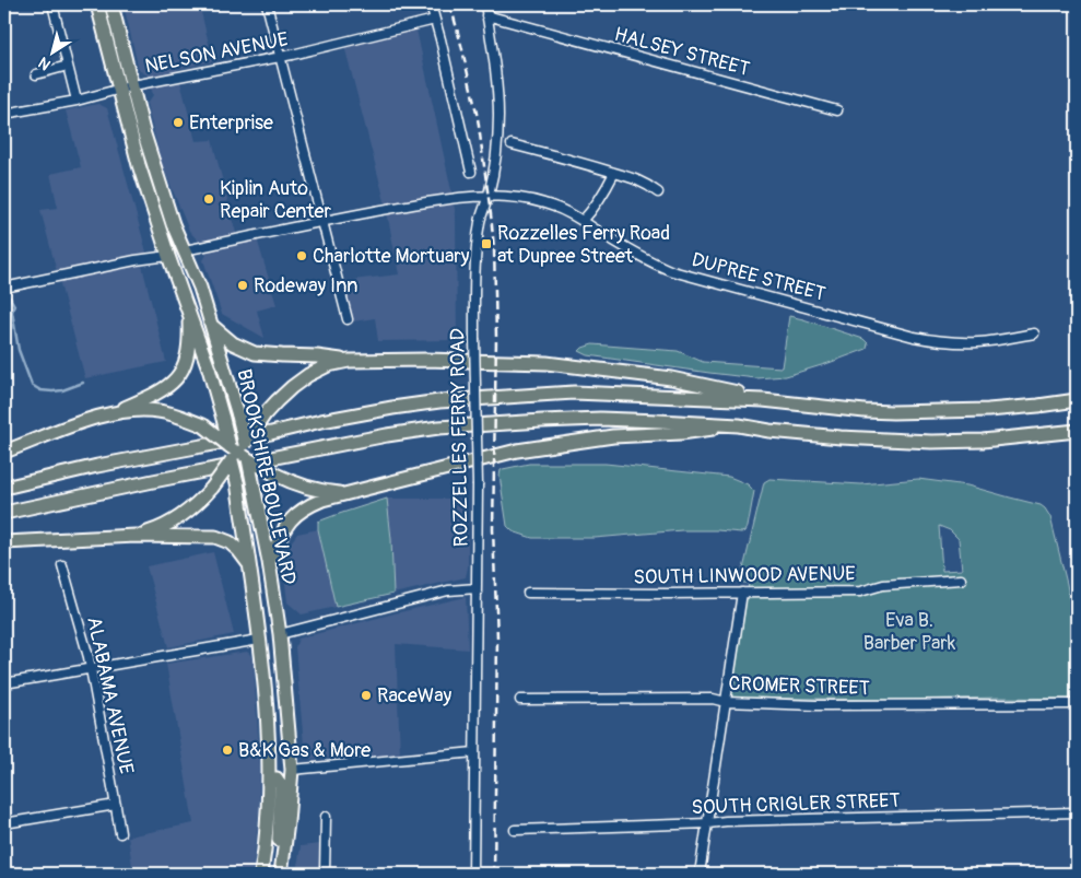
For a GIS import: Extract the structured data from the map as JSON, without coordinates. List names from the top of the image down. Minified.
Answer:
{"streets":{"highway":["BROOKSHIRE BOULEVARD"],"street":["HALSEY STREET","NELSON AVENUE","DUPREE STREET","ROZZELLES FERRY ROAD","SOUTH LINWOOD AVENUE","CROMER STREET","ALABAMA AVENUE","SOUTH CRIGLER STREET"]},"crossings":[["HALSEY STREET","ROZZELLES FERRY ROAD"],["NELSON AVENUE","BROOKSHIRE BOULEVARD"],["DUPREE STREET","ROZZELLES FERRY ROAD"],["DUPREE STREET","BROOKSHIRE BOULEVARD"]],"parks":["Eva B. Barber Park"],"places":{"other":["Enterprise","Kiplin Auto Repair Center","Charlotte Mortuary","Rodeway Inn","RaceWay","B&K Gas & More"],"transit":["Rozzelles Ferry Road at Dupree Street"]},"north":"bottom left"}
